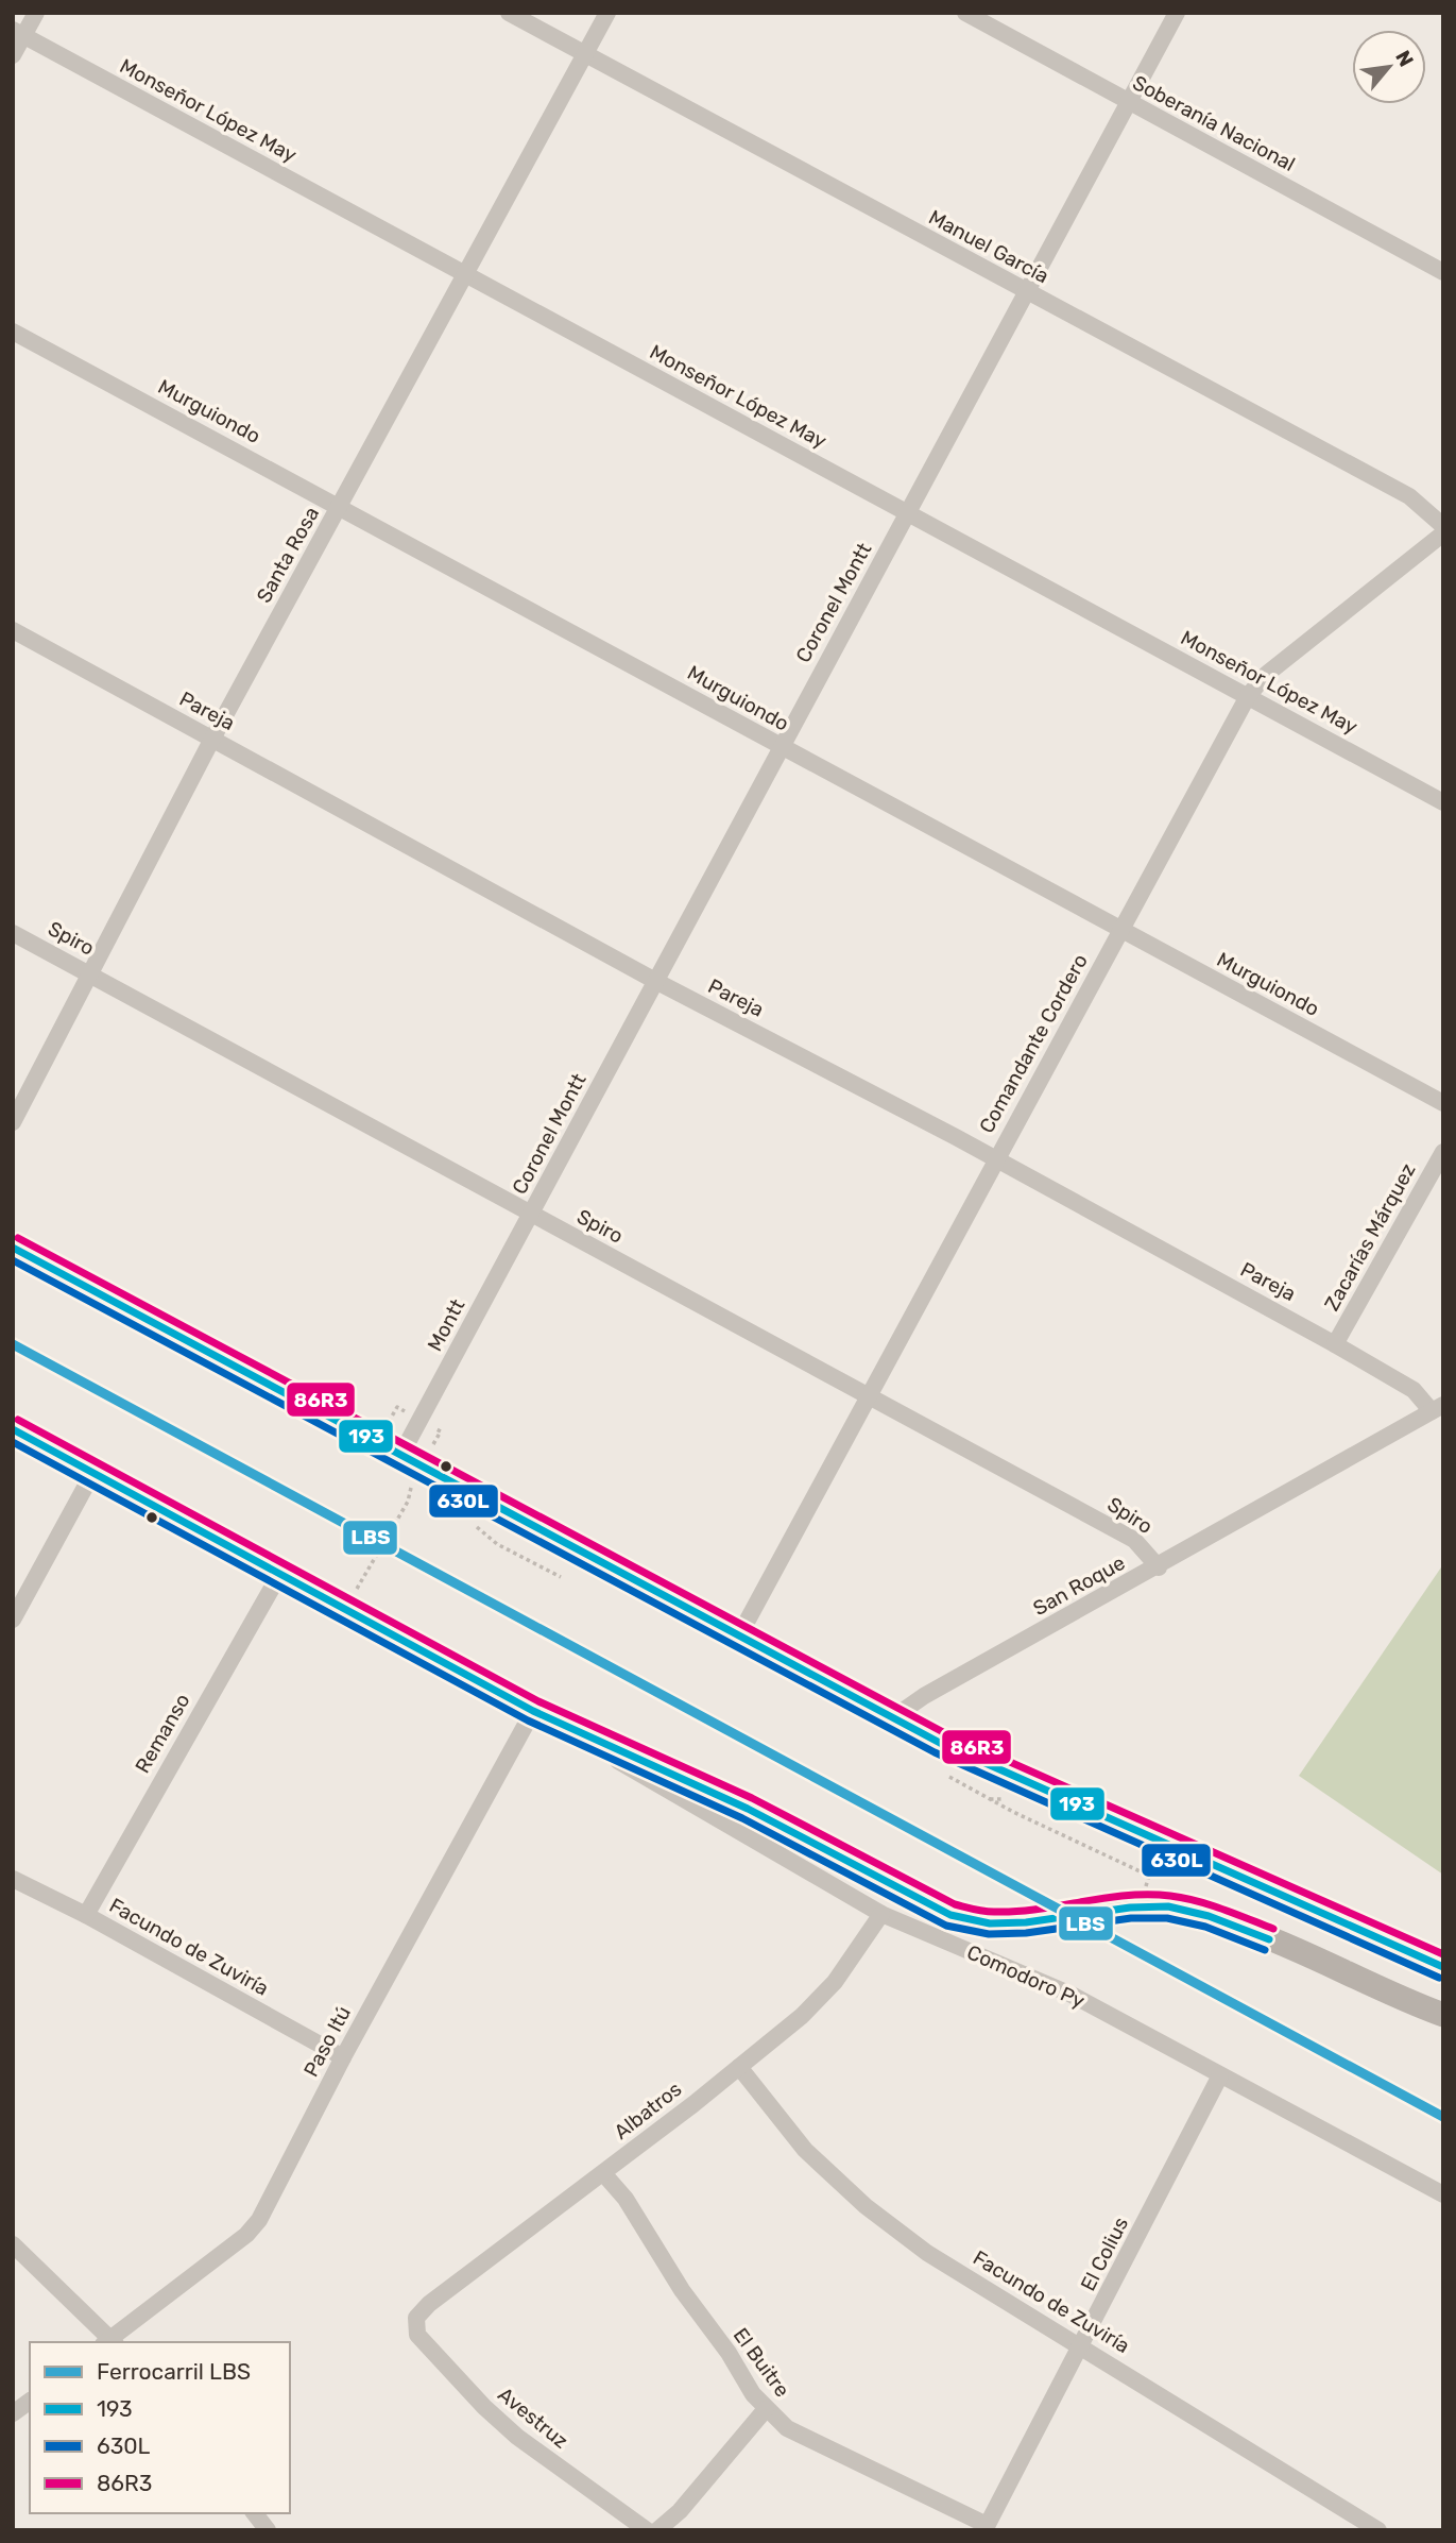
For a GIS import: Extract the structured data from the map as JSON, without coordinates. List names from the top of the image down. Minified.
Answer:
{"streets":{"main road":["Comodoro Py"],"street":["Monseñor López May","Soberanía Nacional","Manuel García","Murguiondo","Santa Rosa","Coronel Montt","Pareja","Spiro","Comandante Cordero","Zacarías Márquez","Montt","San Roque","Remanso","Facundo de Zuviría","Paso Itú","Albatros","El Colius","El Buitre","Avestruz"]},"crossings":[["Monseñor López May","Santa Rosa"],["Monseñor López May","Coronel Montt"],["Monseñor López May","Comandante Cordero"],["Soberanía Nacional","Coronel Montt"],["Manuel García","Santa Rosa"],["Manuel García","Coronel Montt"],["Murguiondo","Santa Rosa"],["Murguiondo","Coronel Montt"],["Murguiondo","Comandante Cordero"],["Santa Rosa","Pareja"],["Santa Rosa","Spiro"],["Coronel Montt","Pareja"],["Coronel Montt","Spiro"],["Coronel Montt","Montt"],["Pareja","Comandante Cordero"],["Pareja","Zacarías Márquez"],["Pareja","San Roque"],["Spiro","Comandante Cordero"],["Spiro","Montt"],["Spiro","San Roque"],["Remanso","Facundo de Zuviría"],["Remanso","Comodoro Py"],["Facundo de Zuviría","Paso Itú"],["Facundo de Zuviría","Albatros"],["Facundo de Zuviría","El Colius"],["Comodoro Py","Paso Itú"],["Comodoro Py","Albatros"],["Comodoro Py","El Colius"],["Albatros","El Buitre"],["Albatros","Avestruz"],["El Colius","El Buitre"]],"lines":["transit line 86R3","transit line 193","transit line 630L","rail line LBS"],"legend":["Ferrocarril LBS","193","630L","86R3"],"north":"top right"}
